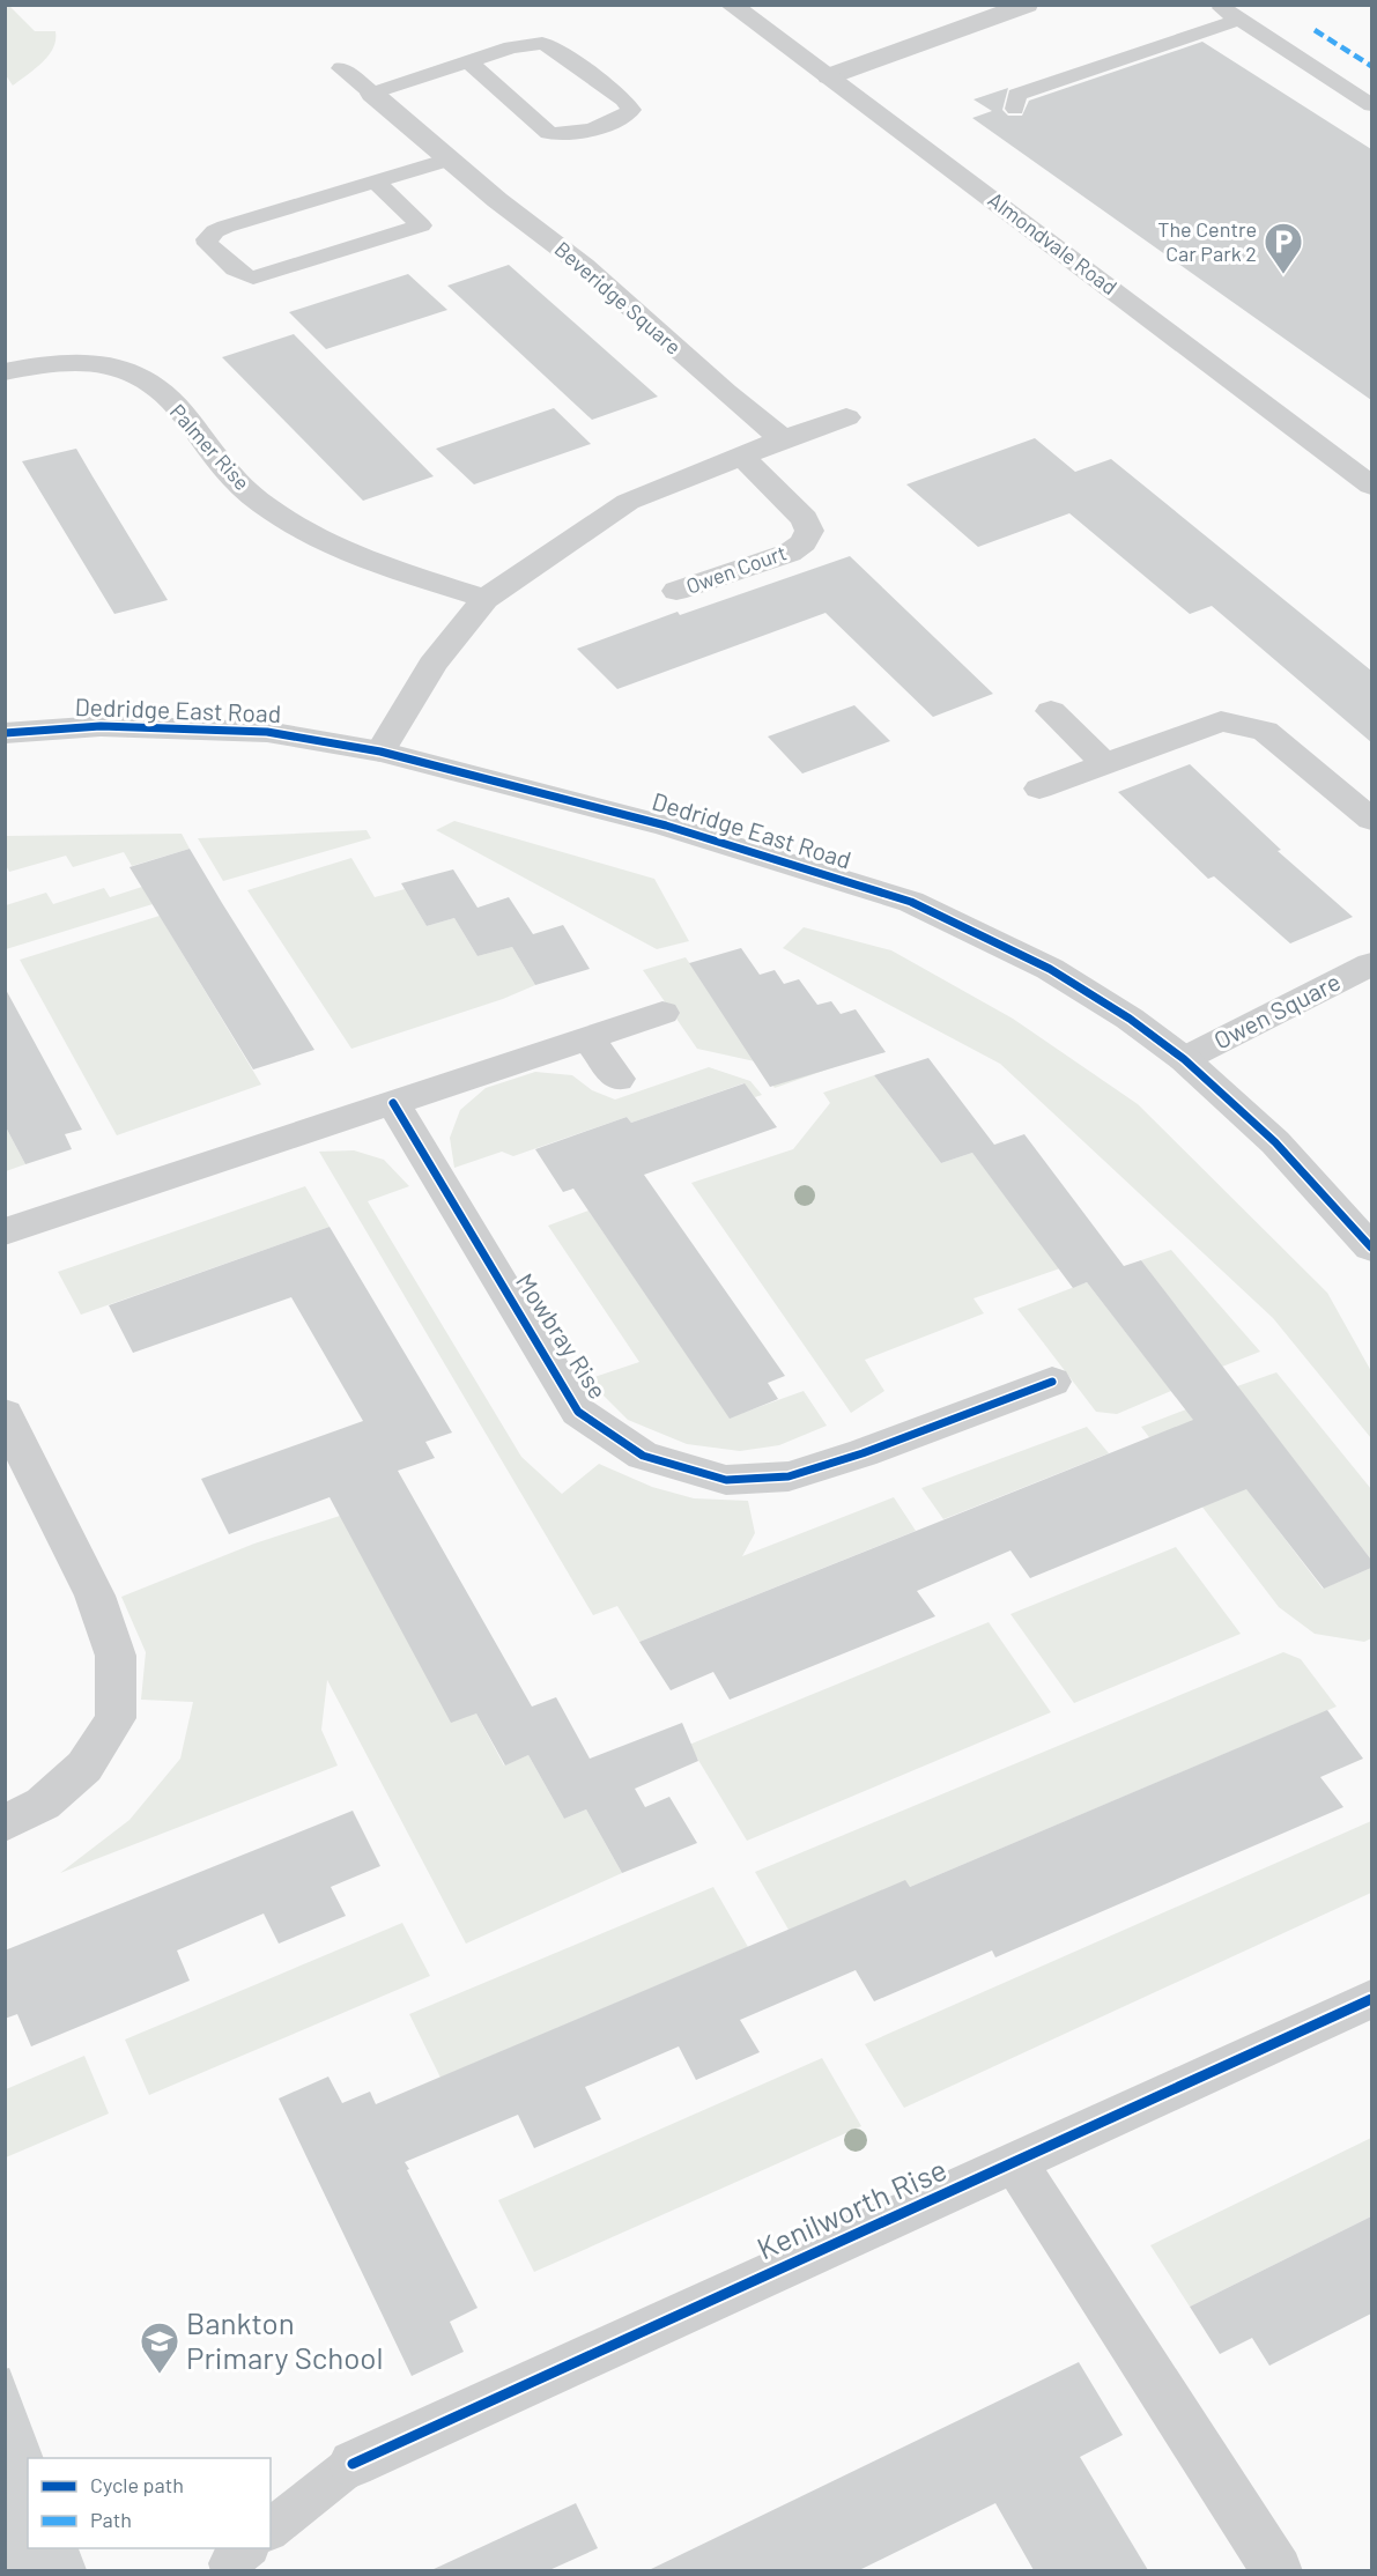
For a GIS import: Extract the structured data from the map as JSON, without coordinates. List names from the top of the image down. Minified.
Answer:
{"streets":{"street":["Almondvale Road","Beveridge Square","Palmer Rise","Owen Court","Dedridge East Road","Owen Square","Mowbray Rise","Kenilworth Rise"]},"crossings":[["Dedridge East Road","Owen Square"]],"places":{"parking":["The Centre Car Park 2"],"school or university":["Bankton Primary School"]},"legend":["Cycle path","Path"]}
